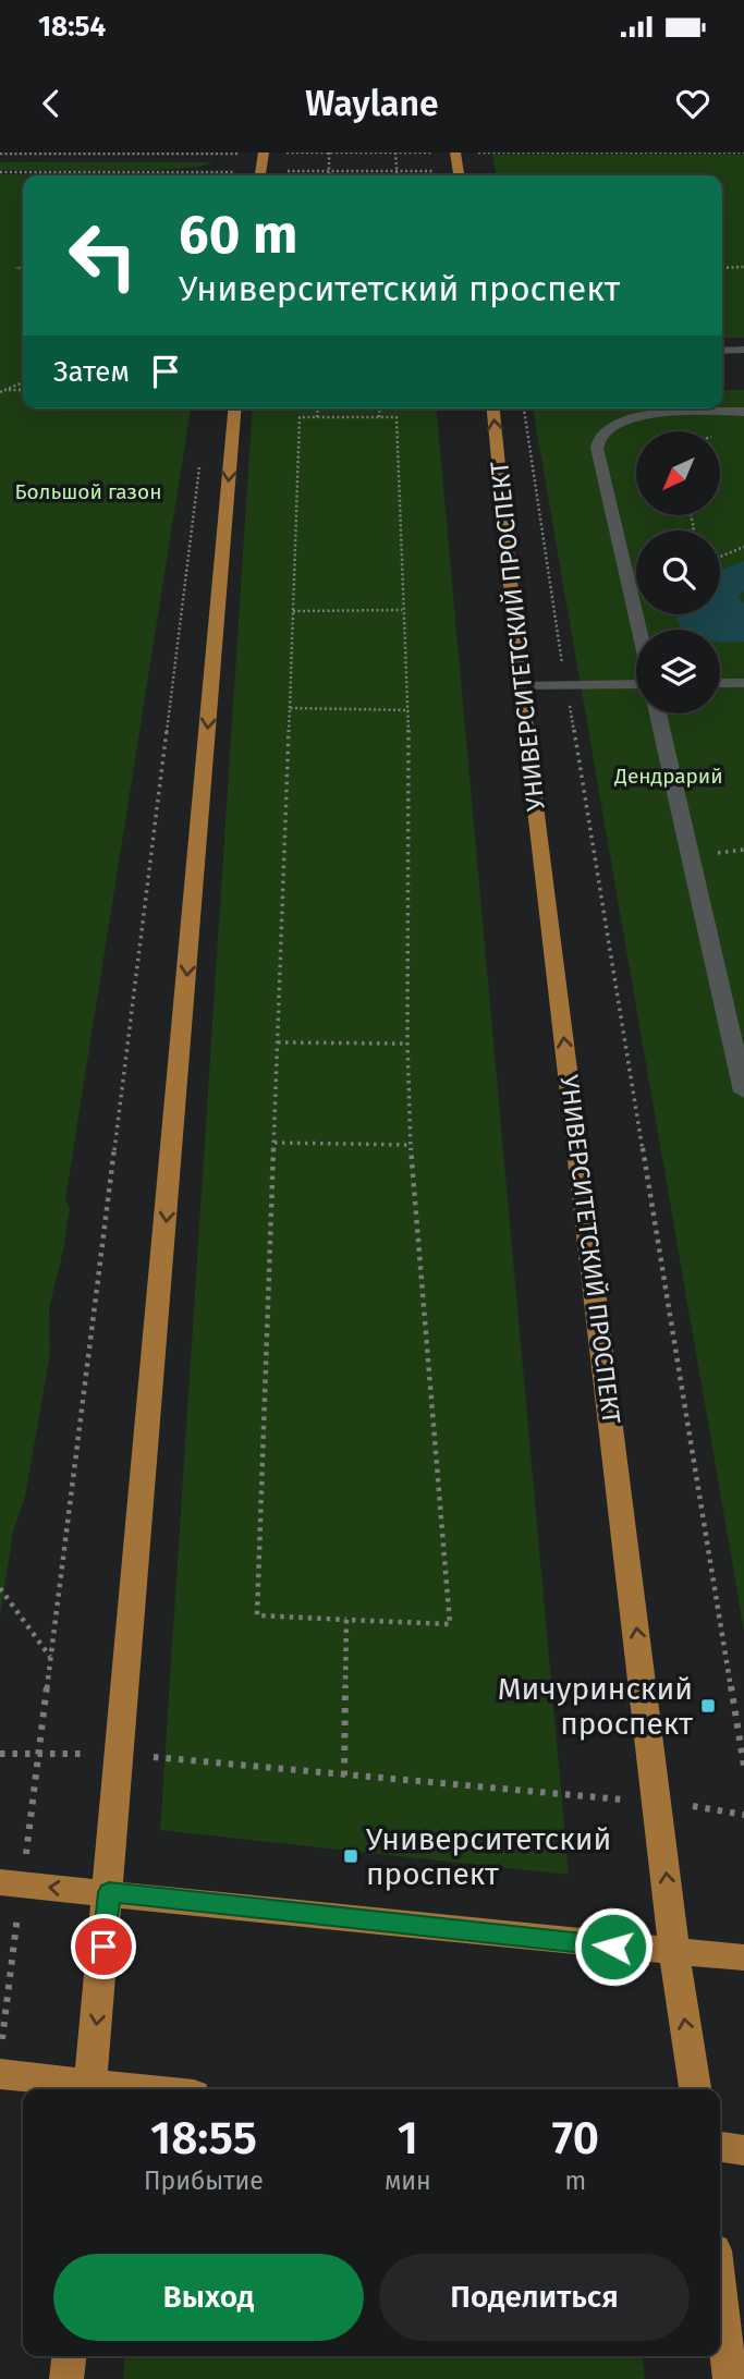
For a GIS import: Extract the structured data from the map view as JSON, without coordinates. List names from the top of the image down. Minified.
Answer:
{"streets":{"main road":["УНИВЕРСИТЕТСКИЙ ПРОСПЕКТ"]},"one_way":["УНИВЕРСИТЕТСКИЙ ПРОСПЕКТ"],"parks":["Большой газон","Дендрарий"],"places":{"transit":["Мичуринский проспект","Университетский проспект"]},"north":"bottom left","page":{"status":"18:54","header":"Waylane","turn":["60 m","Университетский проспект"],"then":"Затем","eta":["18:55","Прибытие","1","мин","70","m"],"buttons":["Выход","Поделиться"]}}
